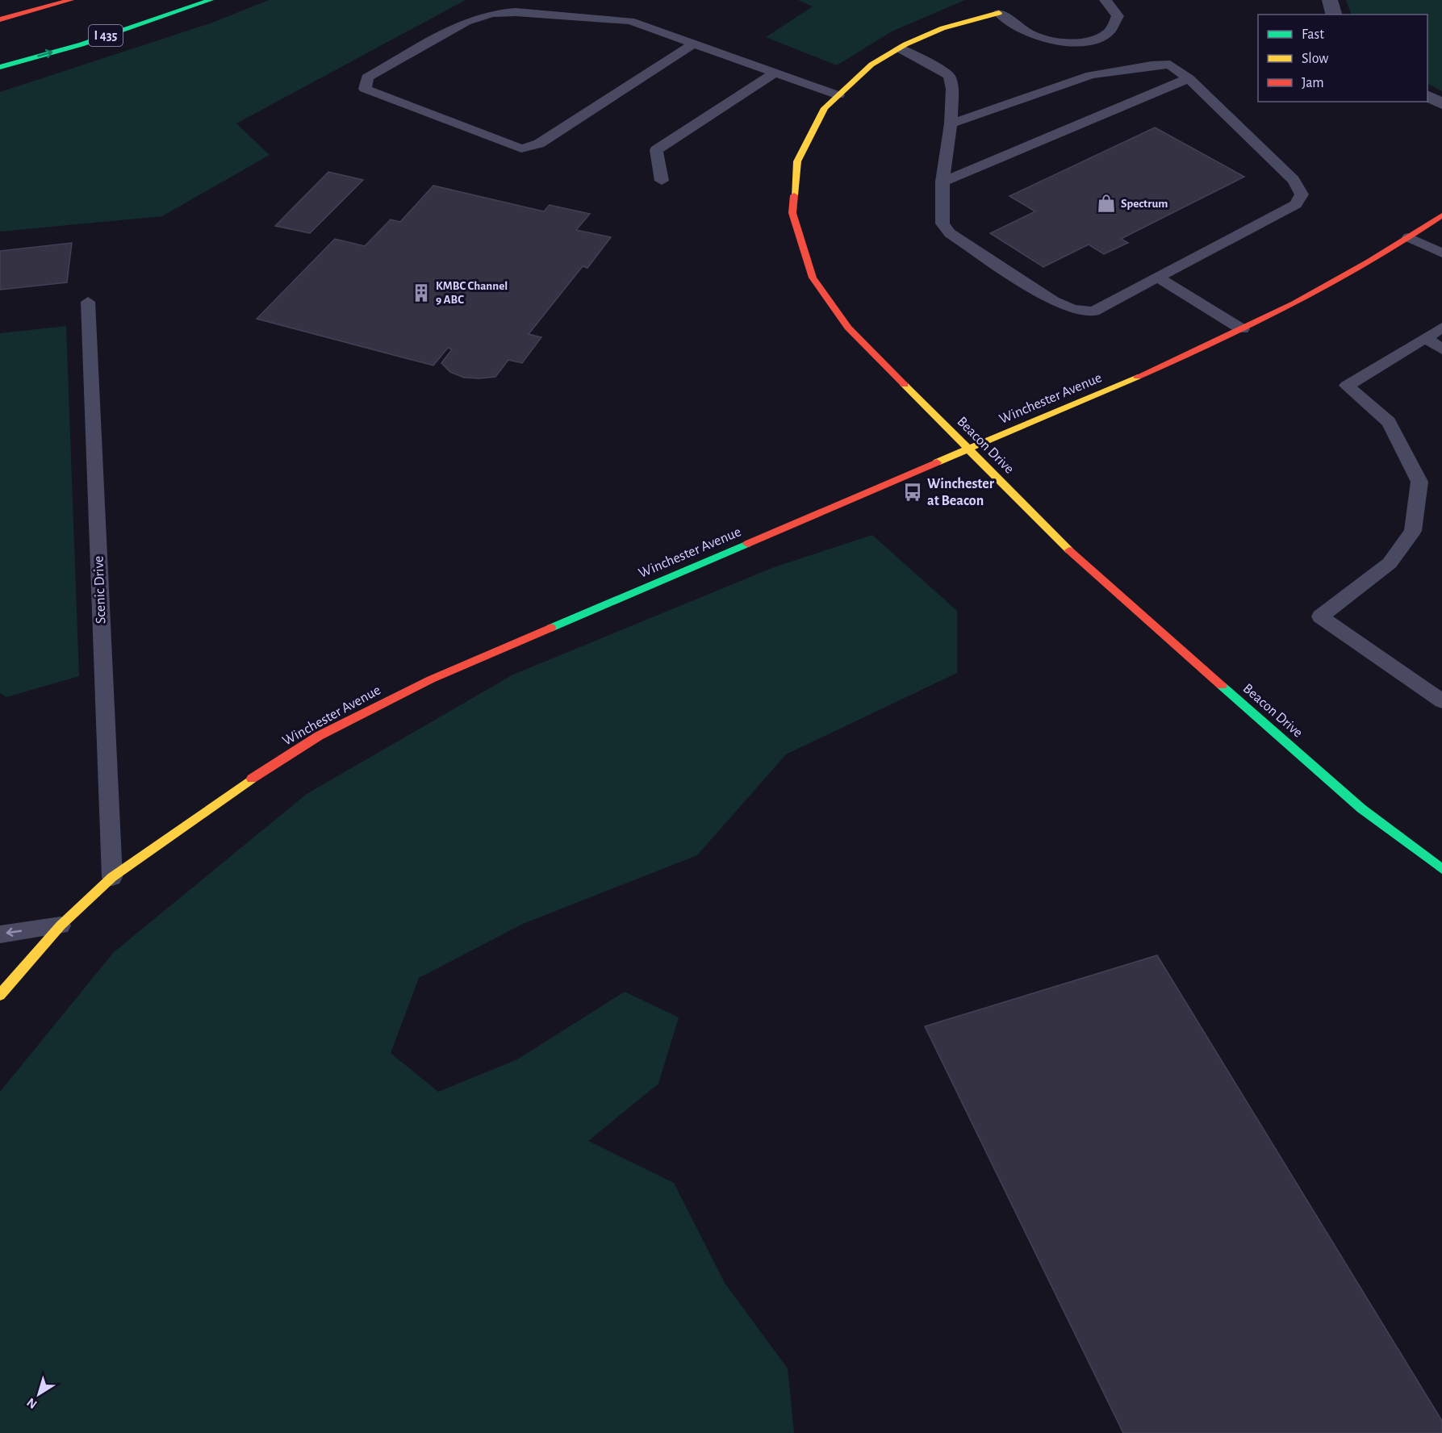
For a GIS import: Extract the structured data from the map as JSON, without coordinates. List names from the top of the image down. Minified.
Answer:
{"streets":{"main road":["I 435","Winchester Avenue","Beacon Drive"],"lane":["Scenic Drive"]},"crossings":[["Winchester Avenue","Beacon Drive"],["Winchester Avenue","Scenic Drive"]],"places":{"shop":["Spectrum"],"building":["KMBC Channel 9 ABC"],"bus stop":["Winchester at Beacon"]},"legend":["Fast","Slow","Jam"],"north":"bottom left"}
